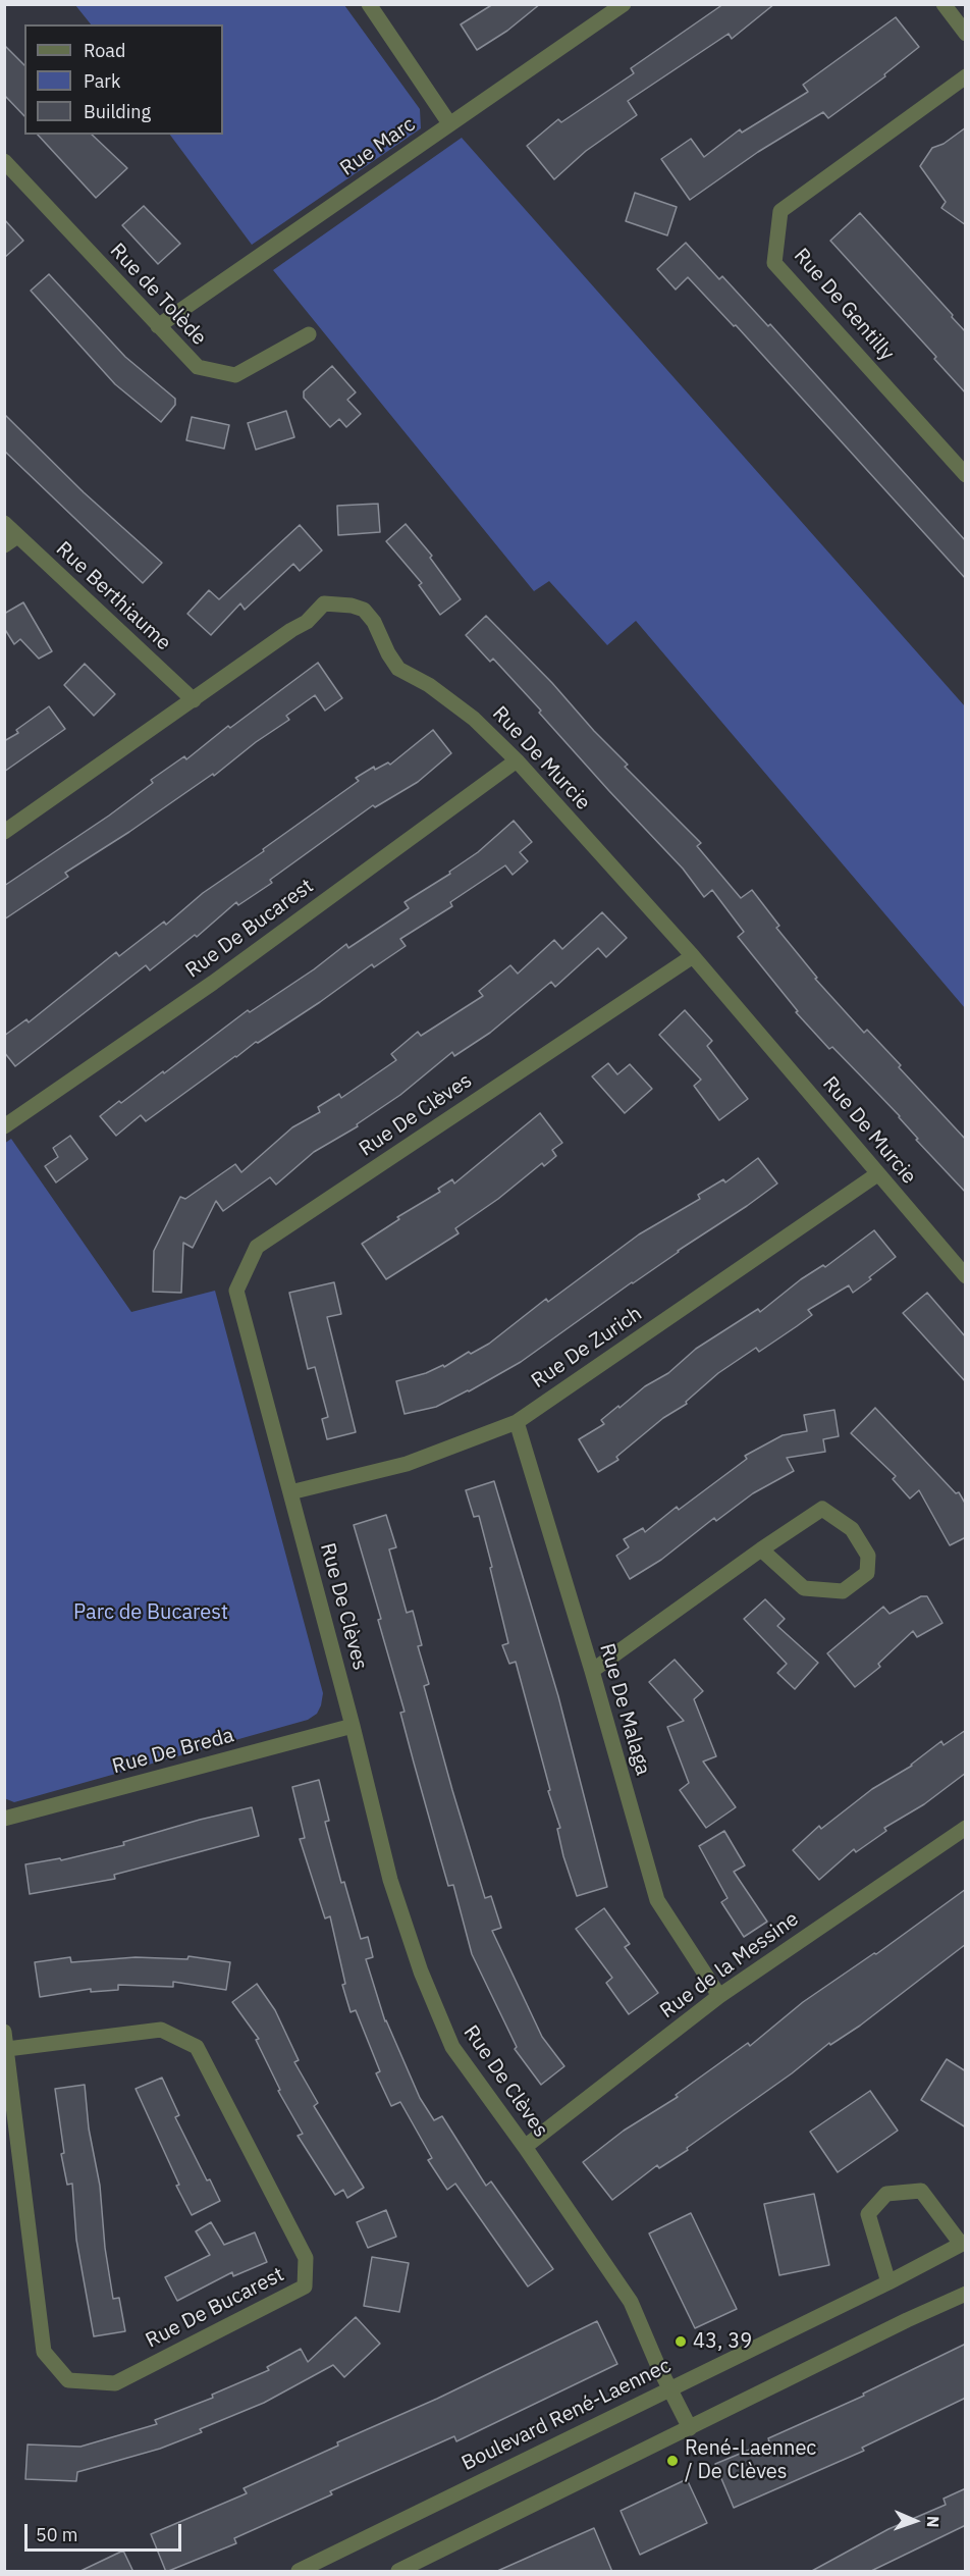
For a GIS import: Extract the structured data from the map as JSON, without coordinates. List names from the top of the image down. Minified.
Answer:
{"streets":{"street":["Rue Marc","Rue de Tolède","Rue De Gentilly","Rue Berthiaume","Rue De Murcie","Rue De Bucarest","Rue De Clèves","Rue De Zurich","Rue De Malaga","Rue De Breda","Rue de la Messine","Boulevard René-Laennec"]},"crossings":[["Rue Marc","Rue de Tolède"],["Rue Berthiaume","Rue De Murcie"],["Rue De Murcie","Rue De Bucarest"],["Rue De Murcie","Rue De Clèves"],["Rue De Murcie","Rue De Zurich"],["Rue De Clèves","Rue De Zurich"],["Rue De Clèves","Rue De Breda"],["Rue De Clèves","Rue de la Messine"],["Rue De Clèves","Boulevard René-Laennec"],["Rue De Zurich","Rue De Malaga"],["Rue De Malaga","Rue de la Messine"]],"parks":["Parc de Bucarest"],"places":["43, 39","René-Laennec / De Clèves"],"legend":["Road","Park","Building"],"scale_bar":"50 m","north":"right"}
